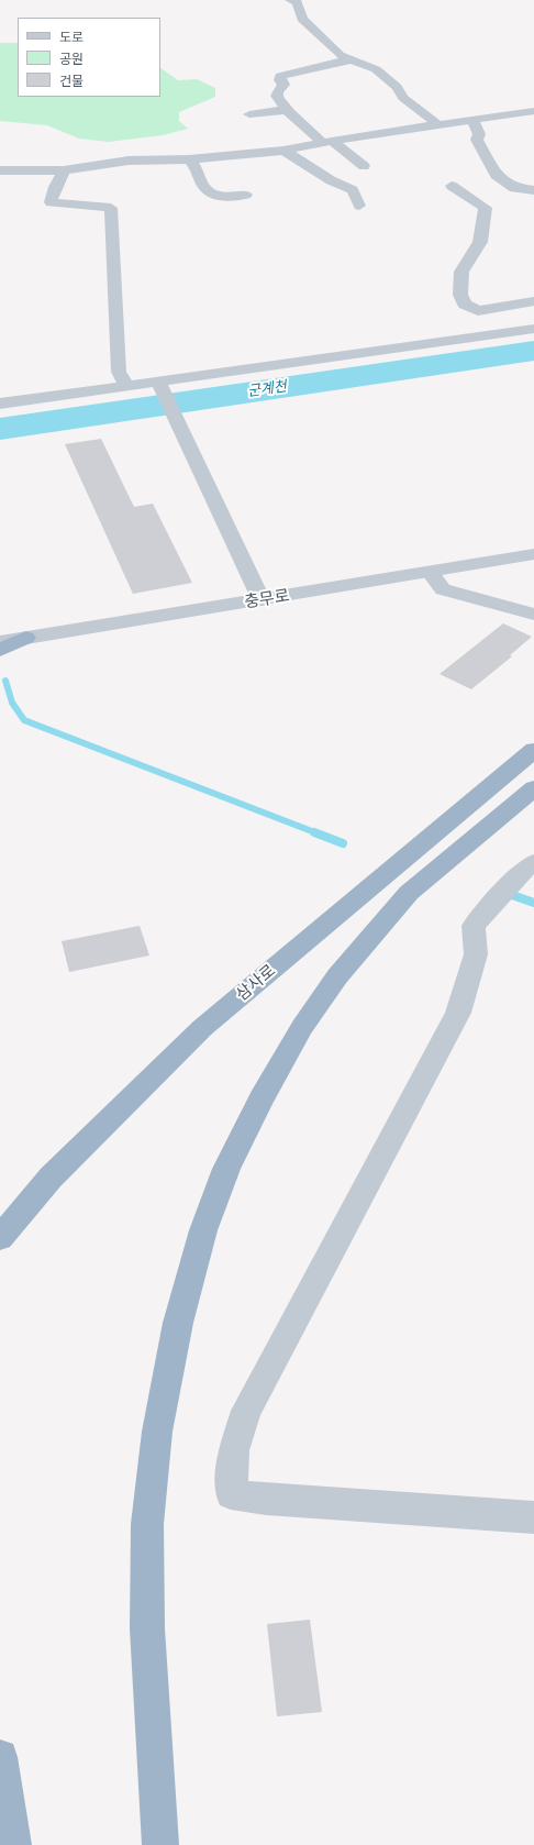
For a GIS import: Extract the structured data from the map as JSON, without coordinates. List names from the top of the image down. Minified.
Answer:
{"streets":{"highway":["삼사로"],"street":["충무로"]},"water":["군계천"],"legend":["도로","공원","건물"]}
